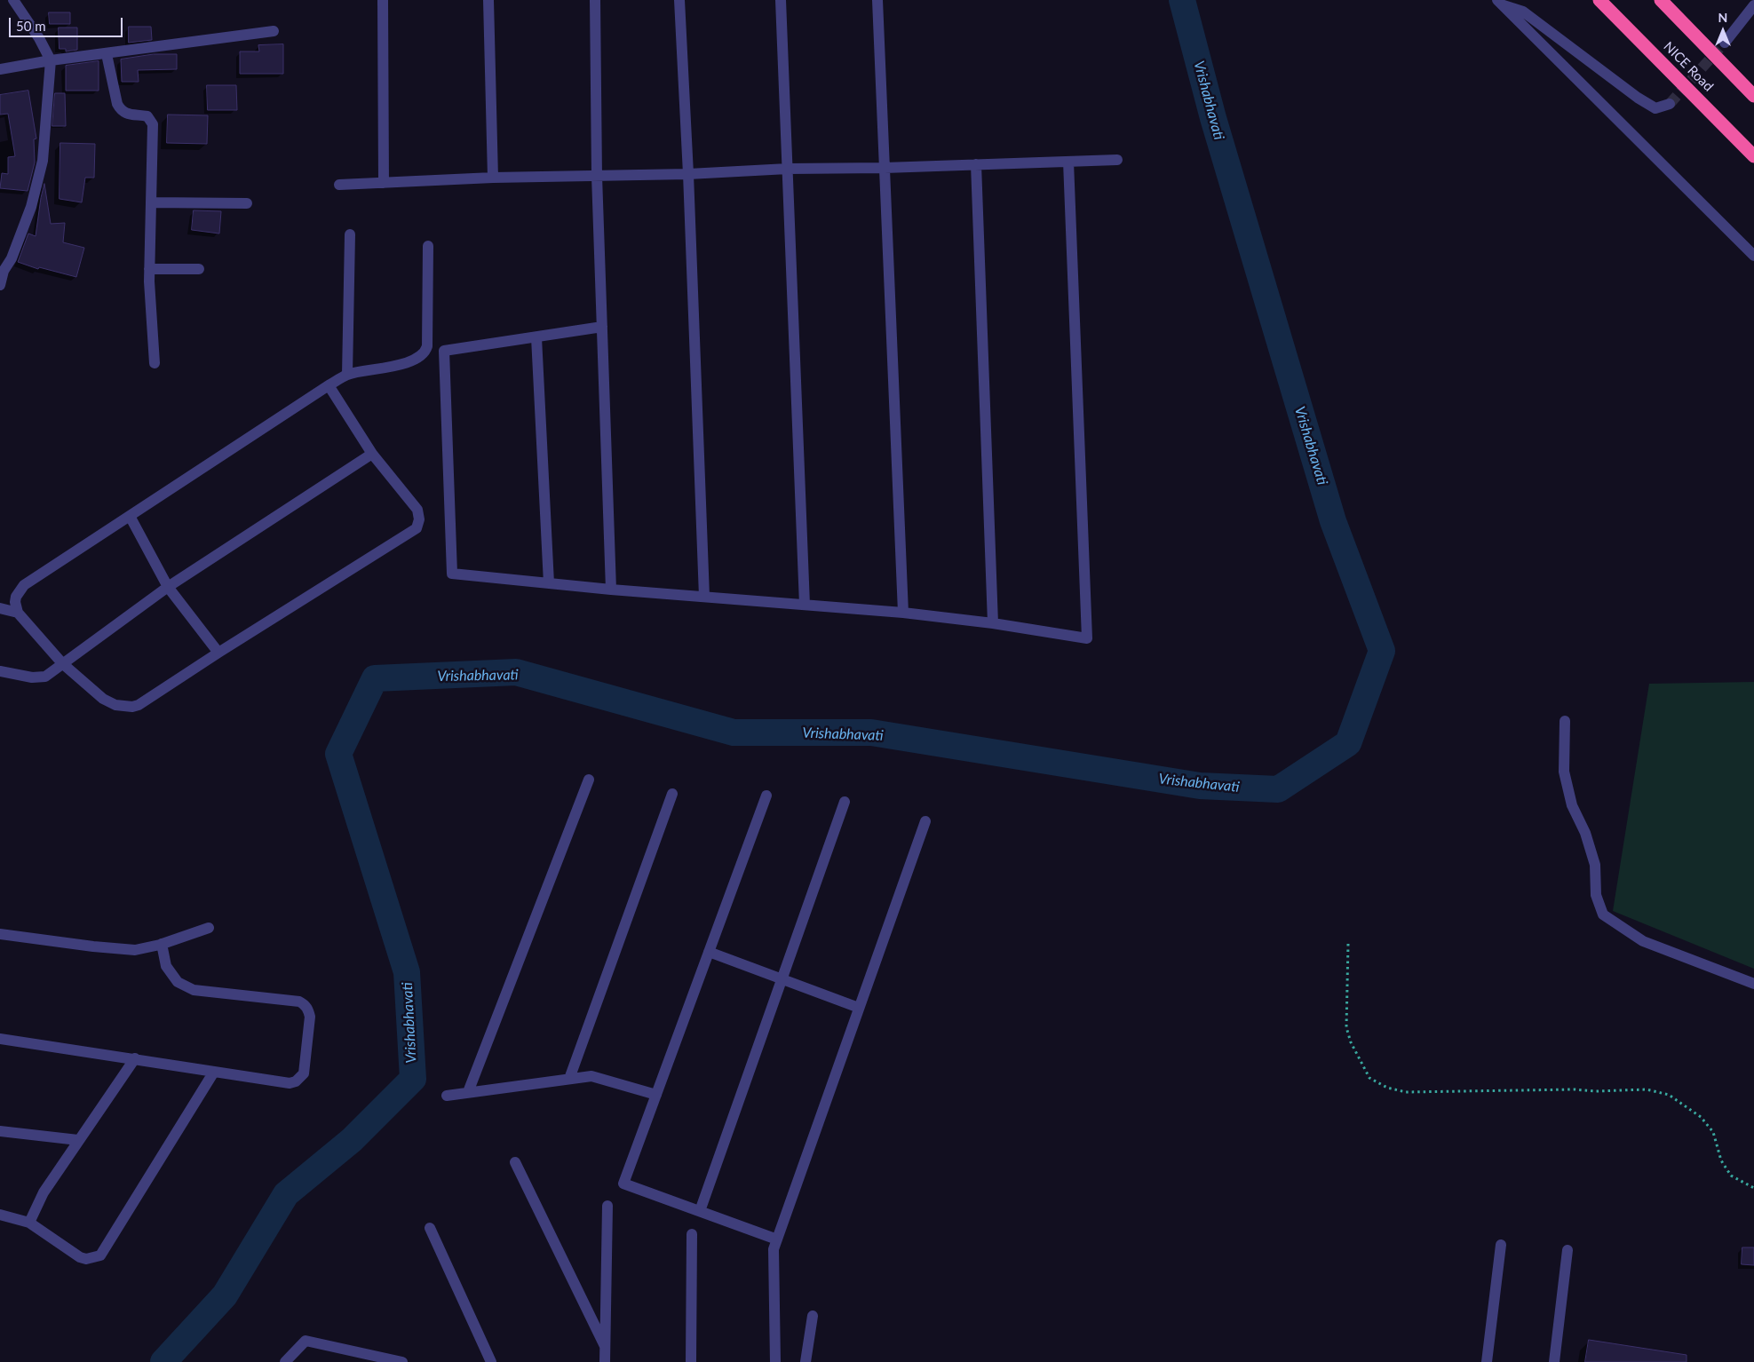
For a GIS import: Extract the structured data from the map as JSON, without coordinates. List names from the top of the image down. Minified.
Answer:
{"streets":{"highway":["NICE Road"]},"water":["Vrishabhavati"],"scale_bar":"50 m","north":"top"}
